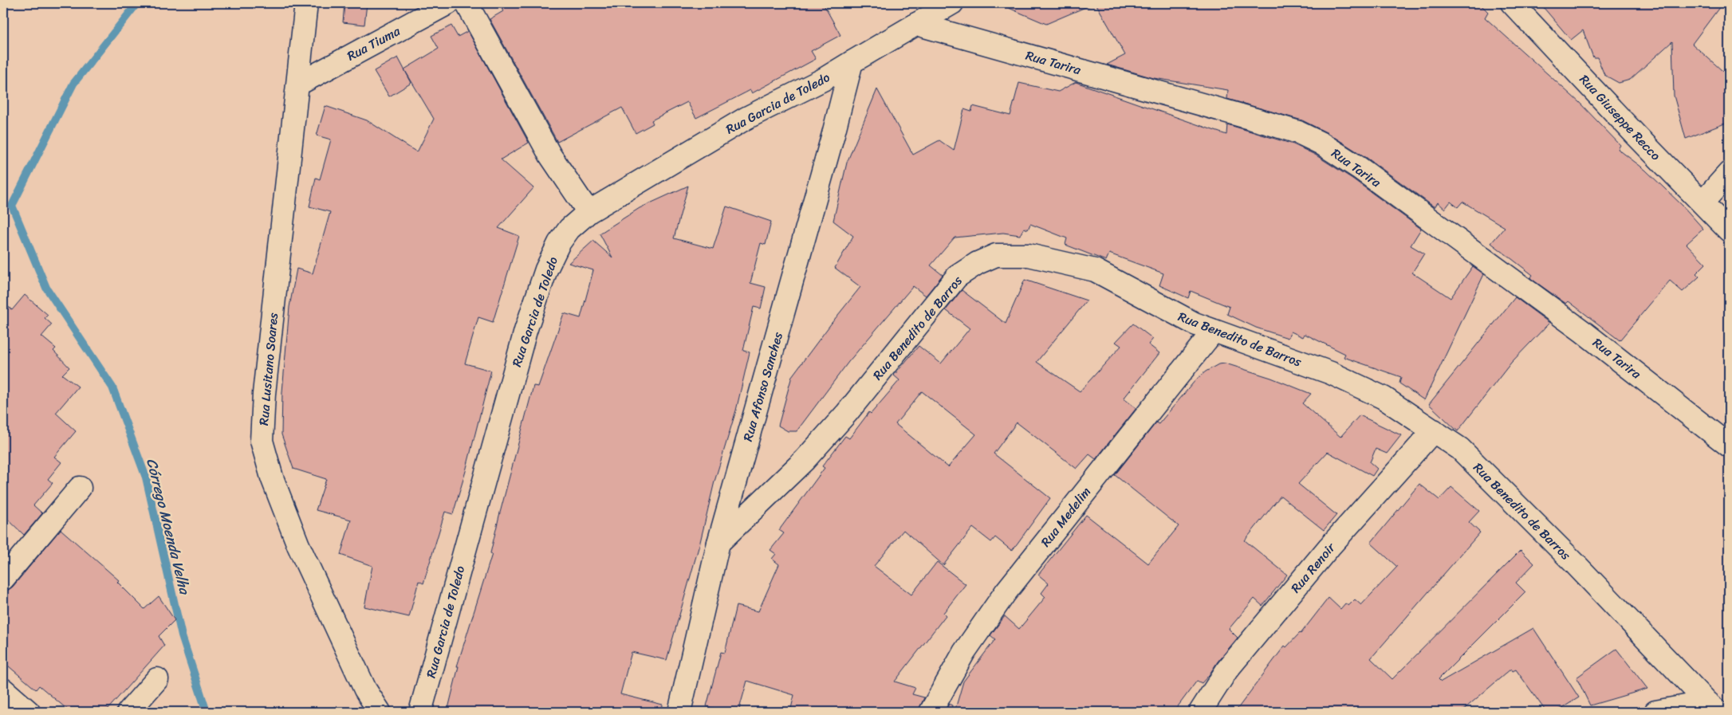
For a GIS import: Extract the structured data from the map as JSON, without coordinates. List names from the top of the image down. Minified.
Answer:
{"streets":{"street":["Rua Tiuma","Rua Tarira","Rua Garcia de Toledo","Rua Giuseppe Recco","Rua Benedito de Barros","Rua Lusitano Soares","Rua Afonso Sanches","Rua Medelim","Rua Renoir"]},"crossings":[["Rua Tiuma","Rua Lusitano Soares"],["Rua Tarira","Rua Garcia de Toledo"],["Rua Garcia de Toledo","Rua Afonso Sanches"],["Rua Benedito de Barros","Rua Afonso Sanches"],["Rua Benedito de Barros","Rua Medelim"],["Rua Benedito de Barros","Rua Renoir"]],"water":["Córrego Moenda Velha"]}
